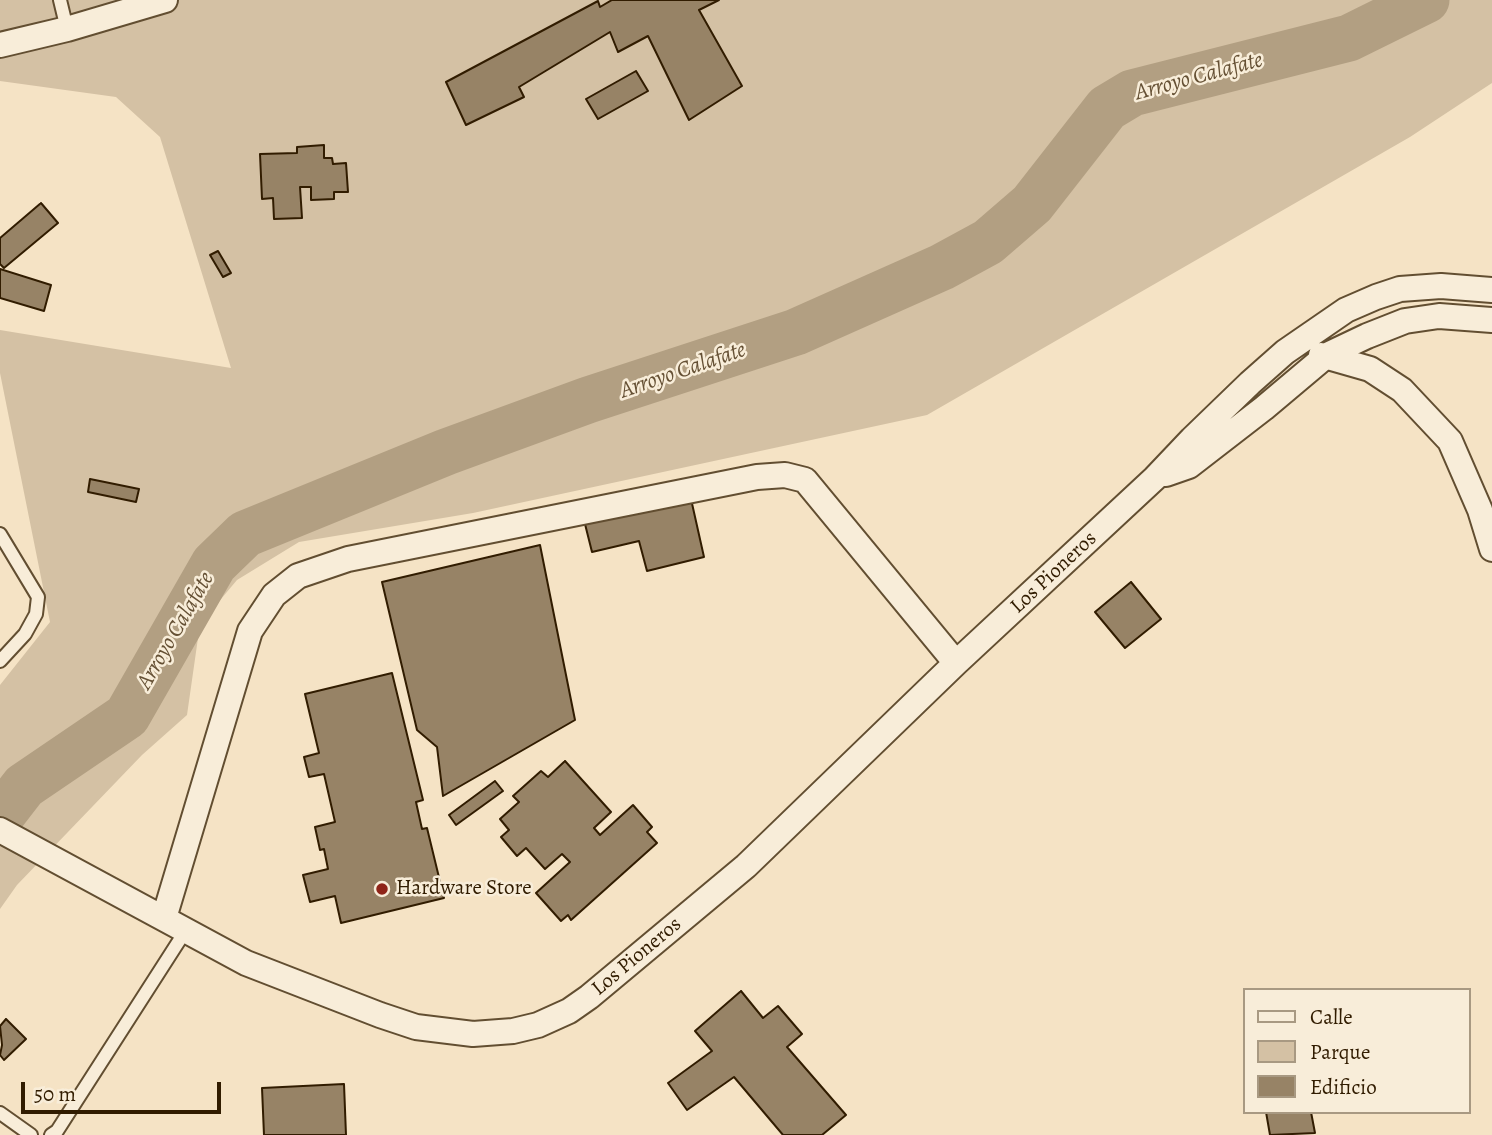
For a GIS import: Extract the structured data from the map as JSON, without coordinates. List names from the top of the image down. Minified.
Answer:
{"streets":{"street":["Los Pioneros"]},"water":["Arroyo Calafate"],"places":["Hardware Store"],"legend":["Calle","Parque","Edificio"],"scale_bar":"50 m"}
